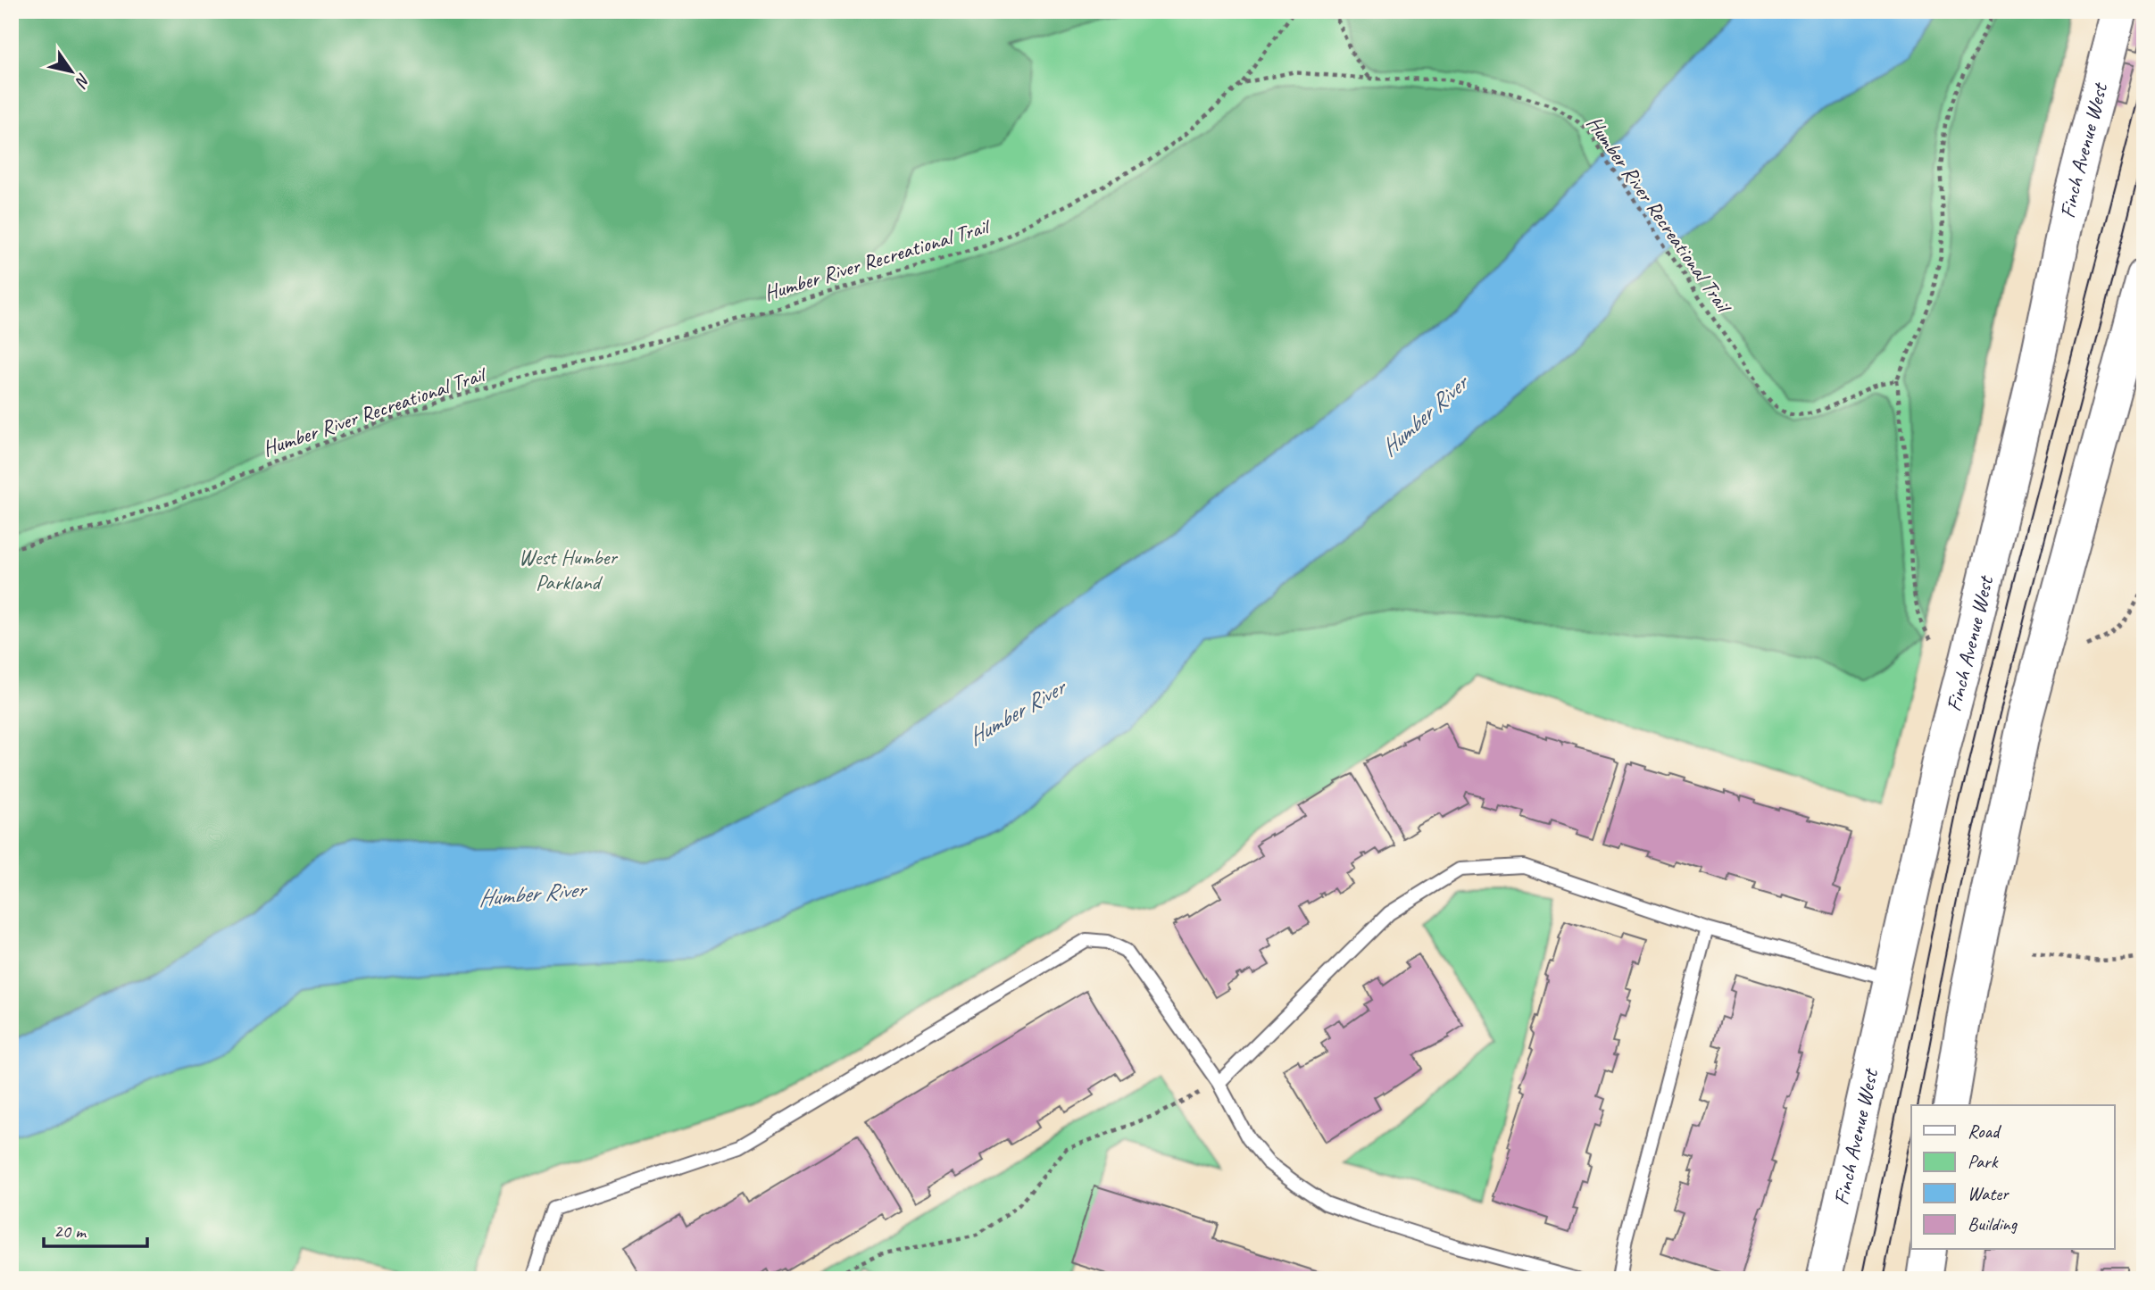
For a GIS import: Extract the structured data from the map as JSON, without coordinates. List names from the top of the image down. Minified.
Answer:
{"streets":{"main road":["Finch Avenue West"],"path":["Humber River Recreational Trail"]},"water":["Humber River"],"parks":["West Humber Parkland"],"legend":["Road","Park","Water","Building"],"scale_bar":"20 m","north":"bottom right"}
